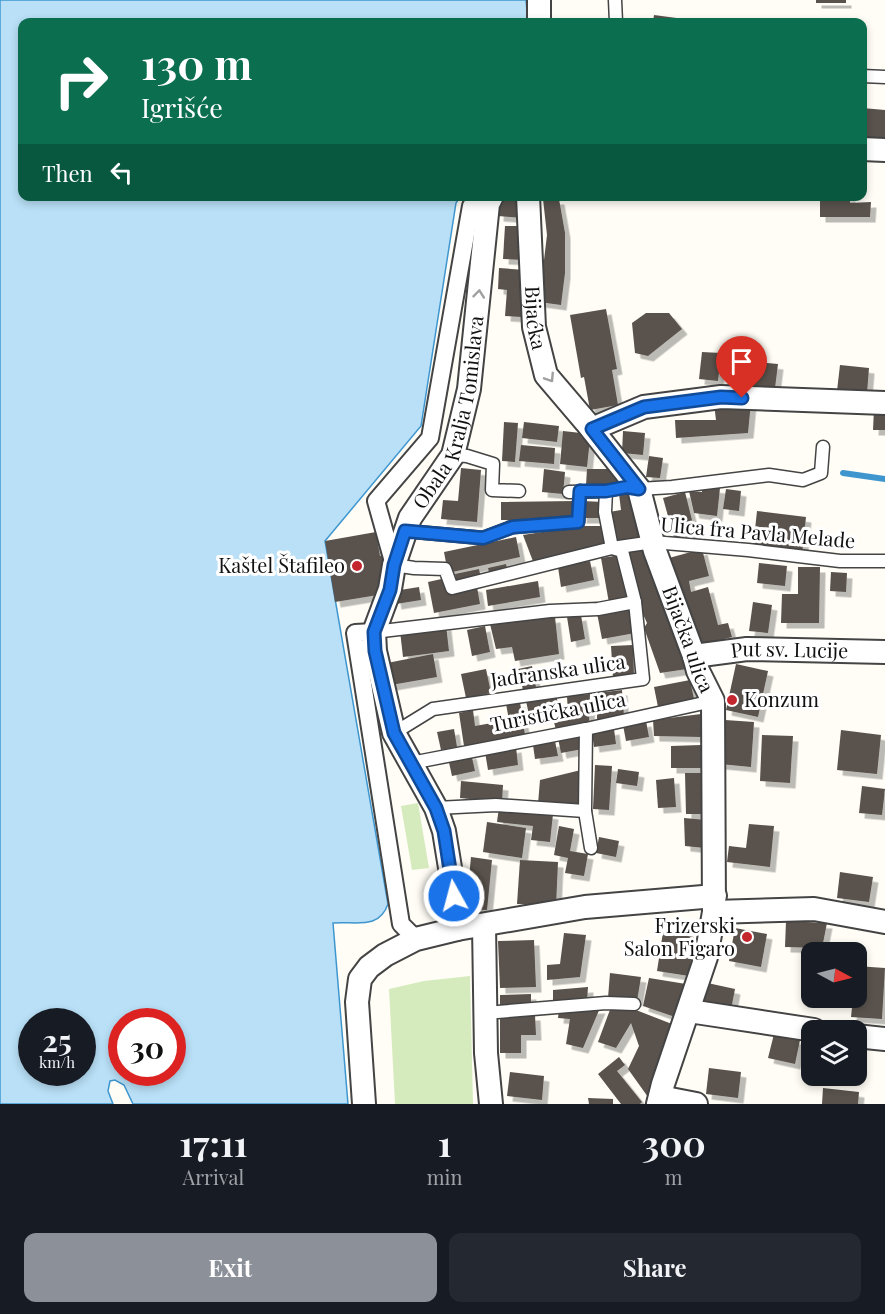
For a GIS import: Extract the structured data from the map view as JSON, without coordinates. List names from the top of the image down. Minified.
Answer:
{"streets":{"street":["Bijaćka","Obala Kralja Tomislava","Bijačka ulica","Put sv. Lucije"],"lane":["Ulica fra Pavla Melade","Jadranska ulica","Turistička ulica"]},"crossings":[["Bijaćka","Bijačka ulica"],["Obala Kralja Tomislava","Ulica fra Pavla Melade"],["Obala Kralja Tomislava","Jadranska ulica"],["Obala Kralja Tomislava","Turistička ulica"],["Ulica fra Pavla Melade","Bijačka ulica"],["Ulica fra Pavla Melade","Jadranska ulica"],["Bijačka ulica","Put sv. Lucije"],["Bijačka ulica","Turistička ulica"]],"one_way":["Bijaćka"],"places":["Kaštel Štafileo","Konzum","Frizerski Salon Figaro"],"north":"right","page":{"turn":["130 m","Igrišće"],"then":"Then","speed":"25 km/h","limit":"30","eta":["17:11","Arrival","1","min","300","m"],"buttons":["Exit","Share"]}}
